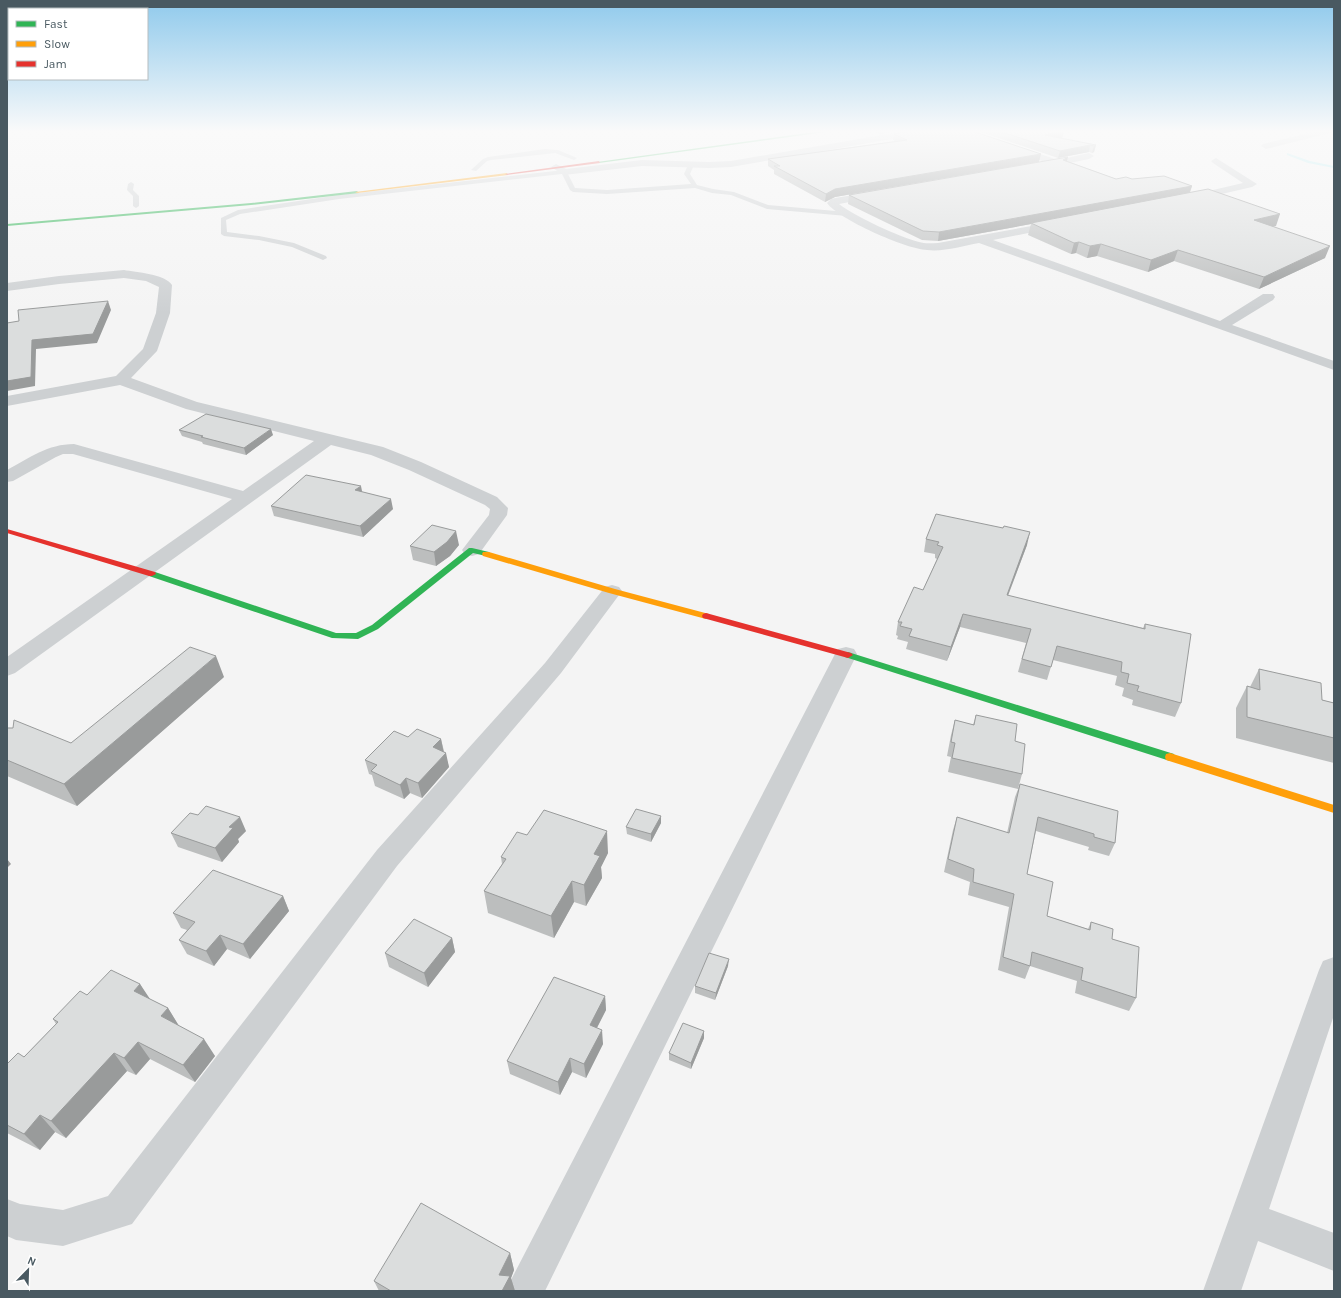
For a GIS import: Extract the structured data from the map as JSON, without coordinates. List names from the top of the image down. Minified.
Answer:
{"legend":["Fast","Slow","Jam"],"north":"top right"}
